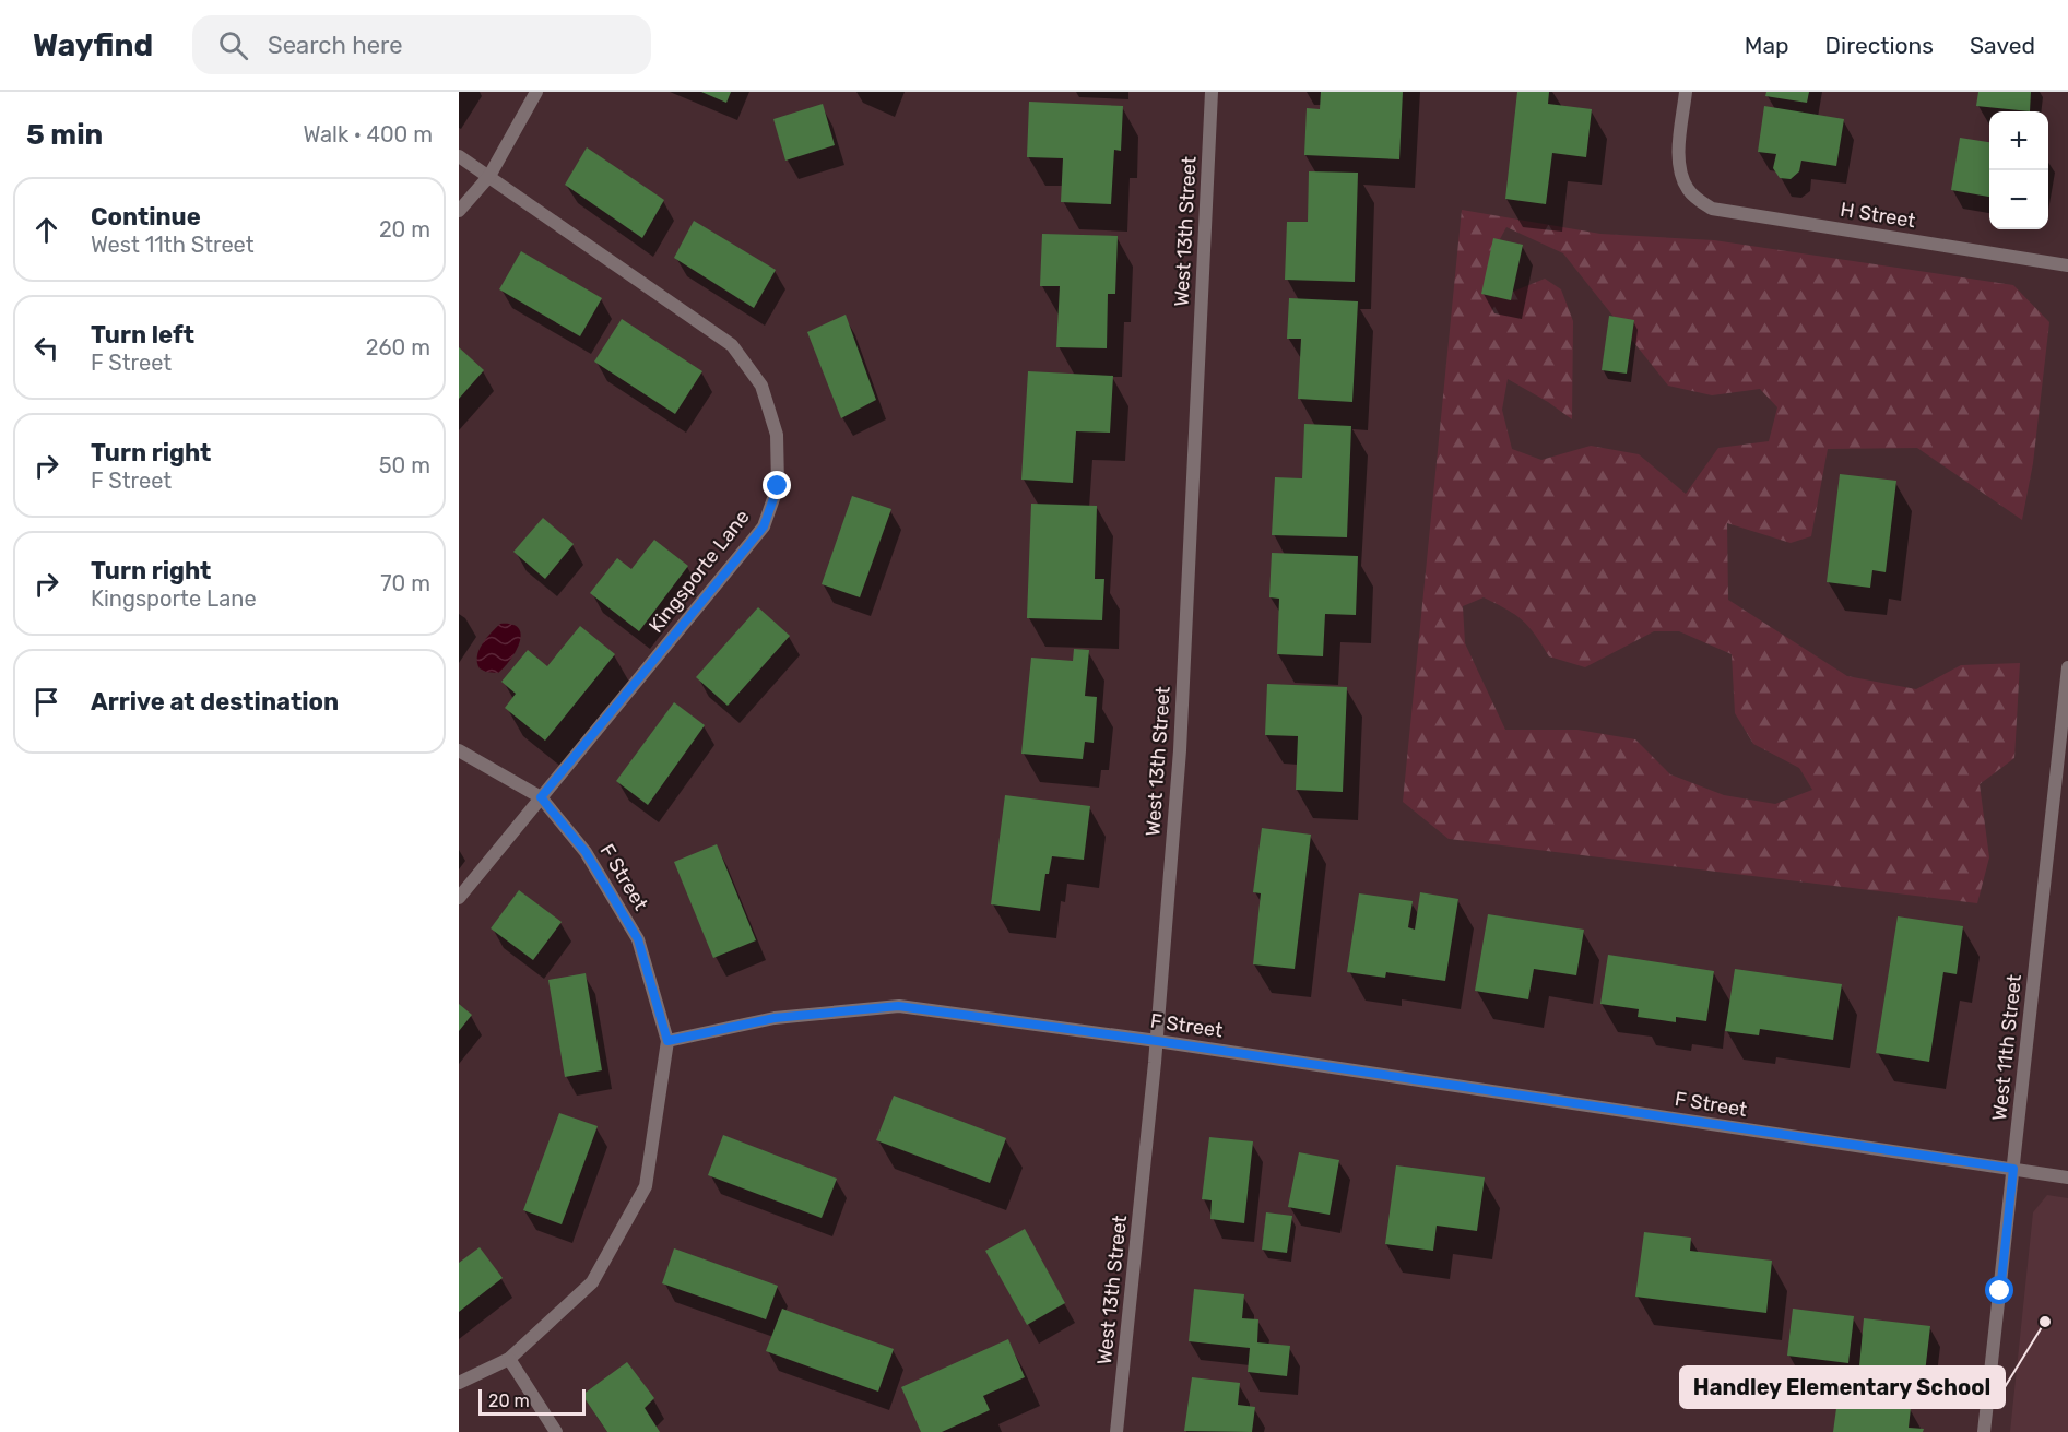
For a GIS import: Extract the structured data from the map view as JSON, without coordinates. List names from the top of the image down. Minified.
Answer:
{"streets":{"street":["H Street","West 13th Street","Kingsporte Lane","F Street","West 11th Street"]},"crossings":[["West 13th Street","F Street"],["Kingsporte Lane","F Street"],["F Street","West 11th Street"]],"places":["Handley Elementary School"],"scale_bar":"20 m","page":{"header":"Wayfind","search":"Search here","nav":["Map","Directions","Saved"],"heading":["5 min","Walk · 400 m"],"map_buttons":["+","−"],"list":[["Continue","West 11th Street","20 m"],["Turn left","F Street","260 m"],["Turn right","F Street","50 m"],["Turn right","Kingsporte Lane","70 m"],"Arrive at destination"],"scale":"20 m"}}
